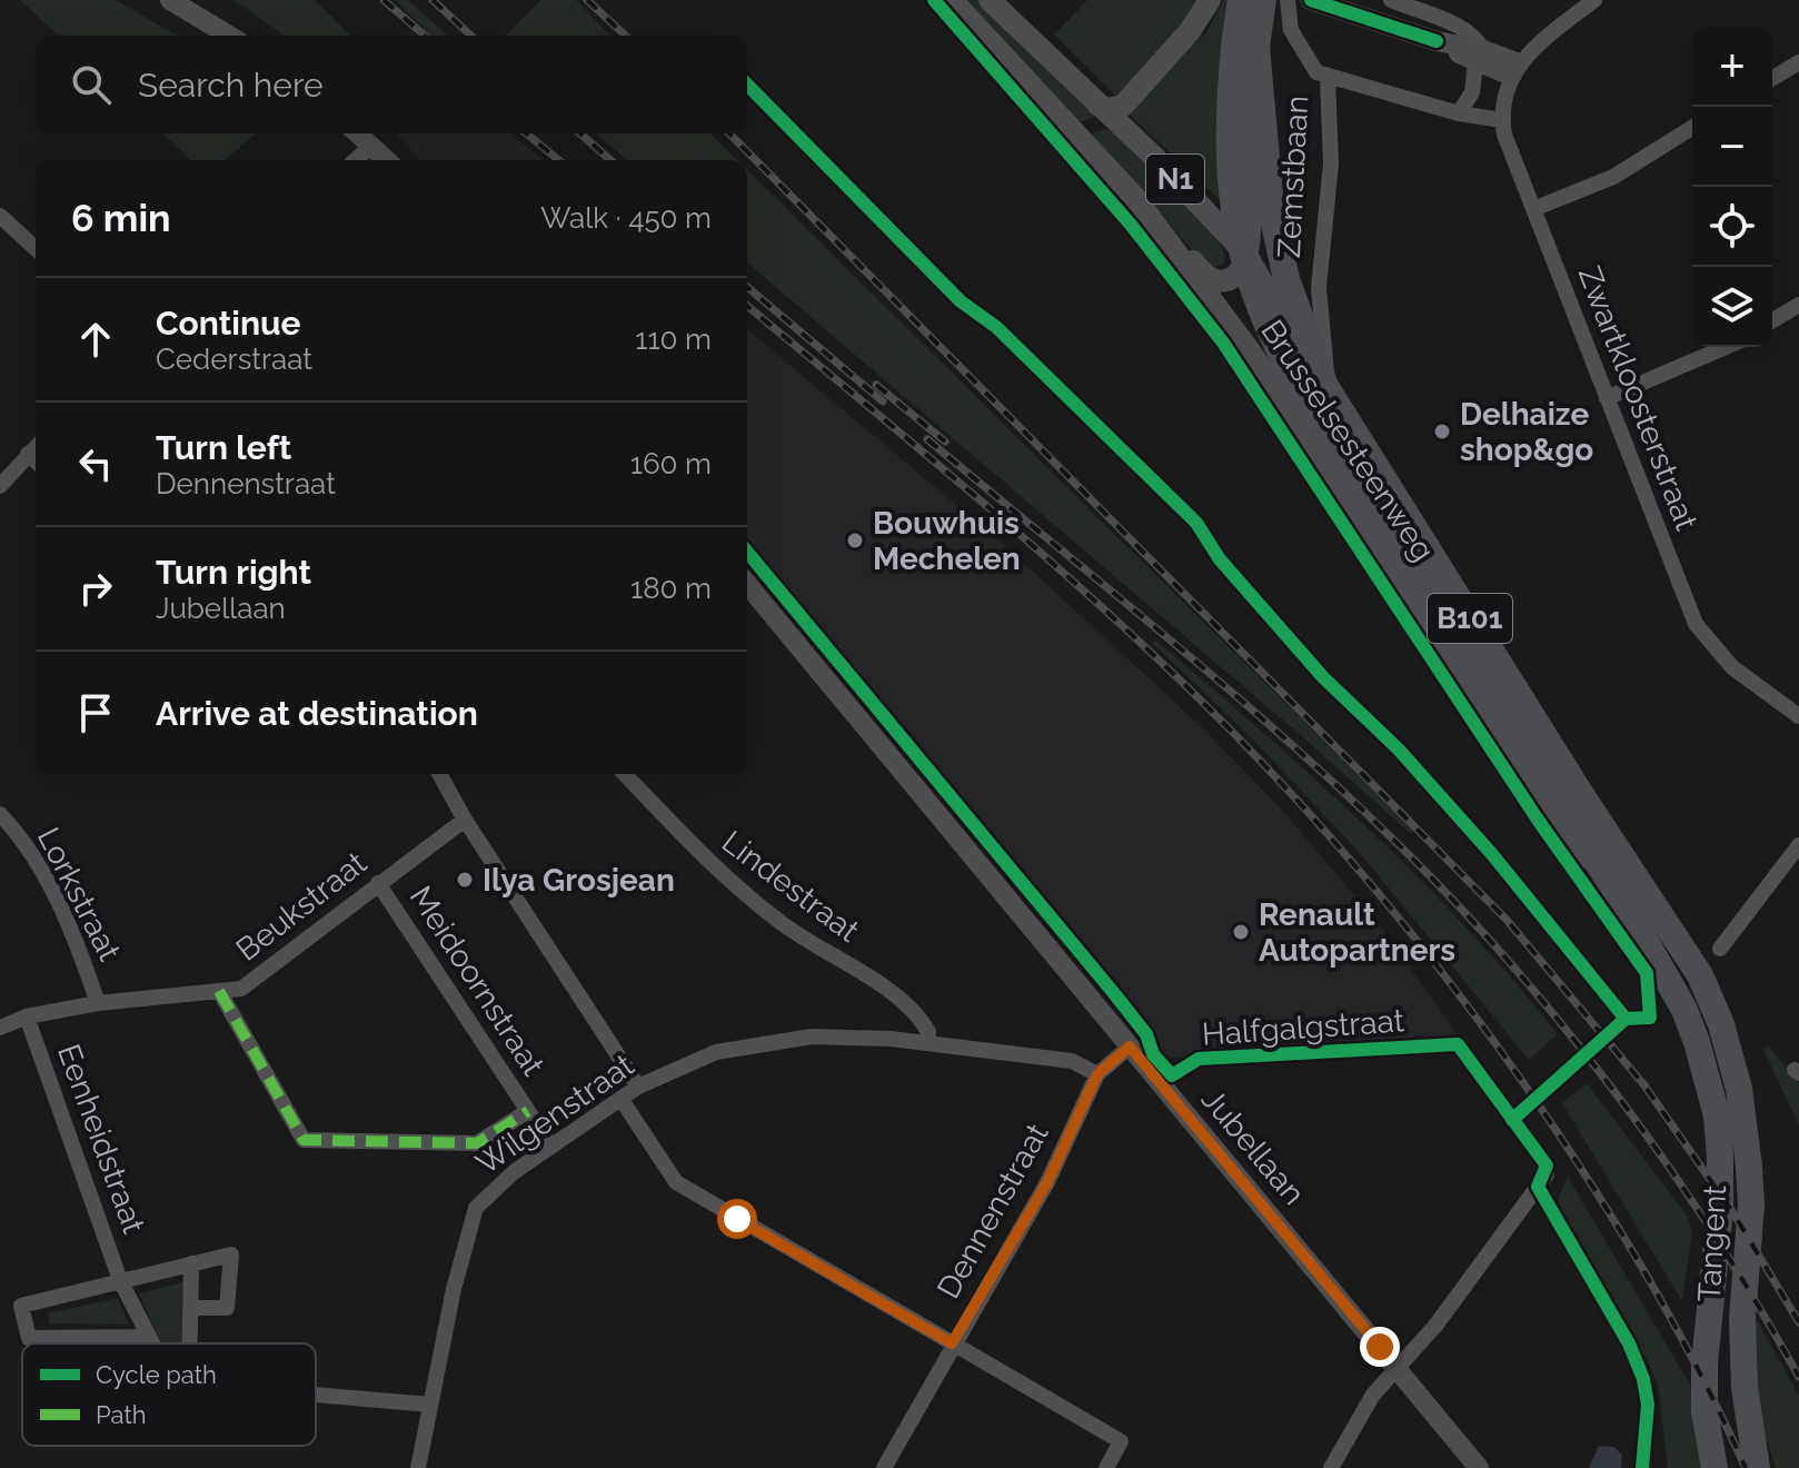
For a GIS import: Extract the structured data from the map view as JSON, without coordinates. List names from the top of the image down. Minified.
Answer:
{"streets":{"highway":["Brusselsesteenweg","B101","Tangent"],"main road":["N1","Jubellaan"],"street":["Zemstbaan","Zwartkloosterstraat","Lindestraat","Lorkstraat","Beukstraat","Meidoornstraat","Halfgalgstraat","Wilgenstraat","Eenheidstraat","Dennenstraat"]},"crossings":[["Zemstbaan","Brusselsesteenweg"],["Zemstbaan","B101"],["Brusselsesteenweg","B101"],["Brusselsesteenweg","Tangent"],["Lindestraat","Wilgenstraat"],["Lorkstraat","Beukstraat"],["Beukstraat","Meidoornstraat"],["Beukstraat","Eenheidstraat"],["Meidoornstraat","Wilgenstraat"],["Halfgalgstraat","Jubellaan"],["Wilgenstraat","Dennenstraat"]],"places":["Delhaize shop&go","Bouwhuis Mechelen","Ilya Grosjean","Renault Autopartners"],"legend":["Cycle path","Path"],"page":{"map_buttons":["+","−"],"search":"Search here","heading":["6 min","Walk · 450 m"],"list":[["Continue","Cederstraat","110 m"],["Turn left","Dennenstraat","160 m"],["Turn right","Jubellaan","180 m"],"Arrive at destination"]}}
